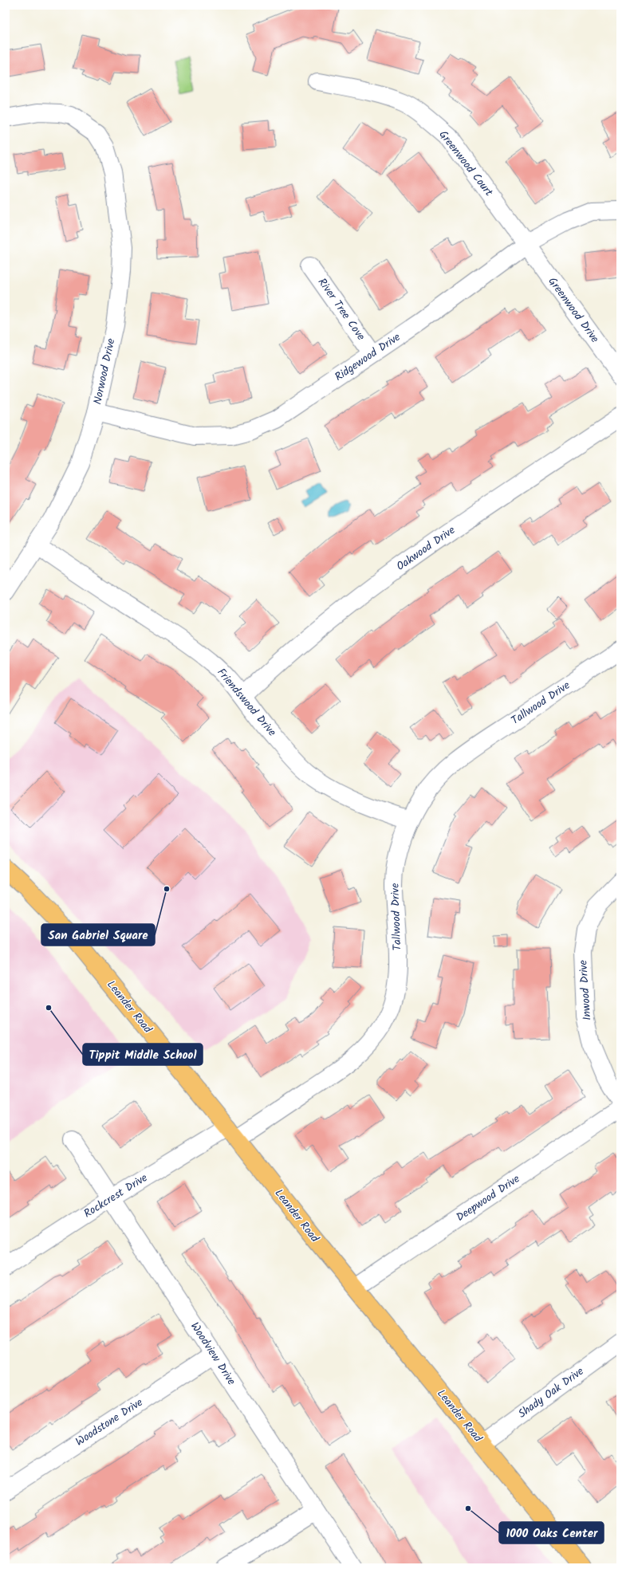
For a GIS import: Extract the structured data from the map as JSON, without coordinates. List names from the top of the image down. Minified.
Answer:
{"streets":{"main road":["Leander Road"],"street":["Greenwood Court","River Tree Cove","Greenwood Drive","Ridgewood Drive","Norwood Drive","Oakwood Drive","Friendswood Drive","Tallwood Drive","Inwood Drive","Rockcrest Drive","Deepwood Drive","Woodview Drive","Shady Oak Drive","Woodstone Drive"]},"crossings":[["Greenwood Court","Greenwood Drive"],["Greenwood Court","Ridgewood Drive"],["River Tree Cove","Ridgewood Drive"],["Greenwood Drive","Ridgewood Drive"],["Ridgewood Drive","Norwood Drive"],["Norwood Drive","Friendswood Drive"],["Oakwood Drive","Friendswood Drive"],["Friendswood Drive","Tallwood Drive"],["Tallwood Drive","Leander Road"],["Tallwood Drive","Rockcrest Drive"],["Leander Road","Rockcrest Drive"],["Leander Road","Deepwood Drive"],["Leander Road","Shady Oak Drive"],["Rockcrest Drive","Woodview Drive"],["Woodview Drive","Woodstone Drive"]],"places":["San Gabriel Square","Tippit Middle School","1000 Oaks Center"]}
